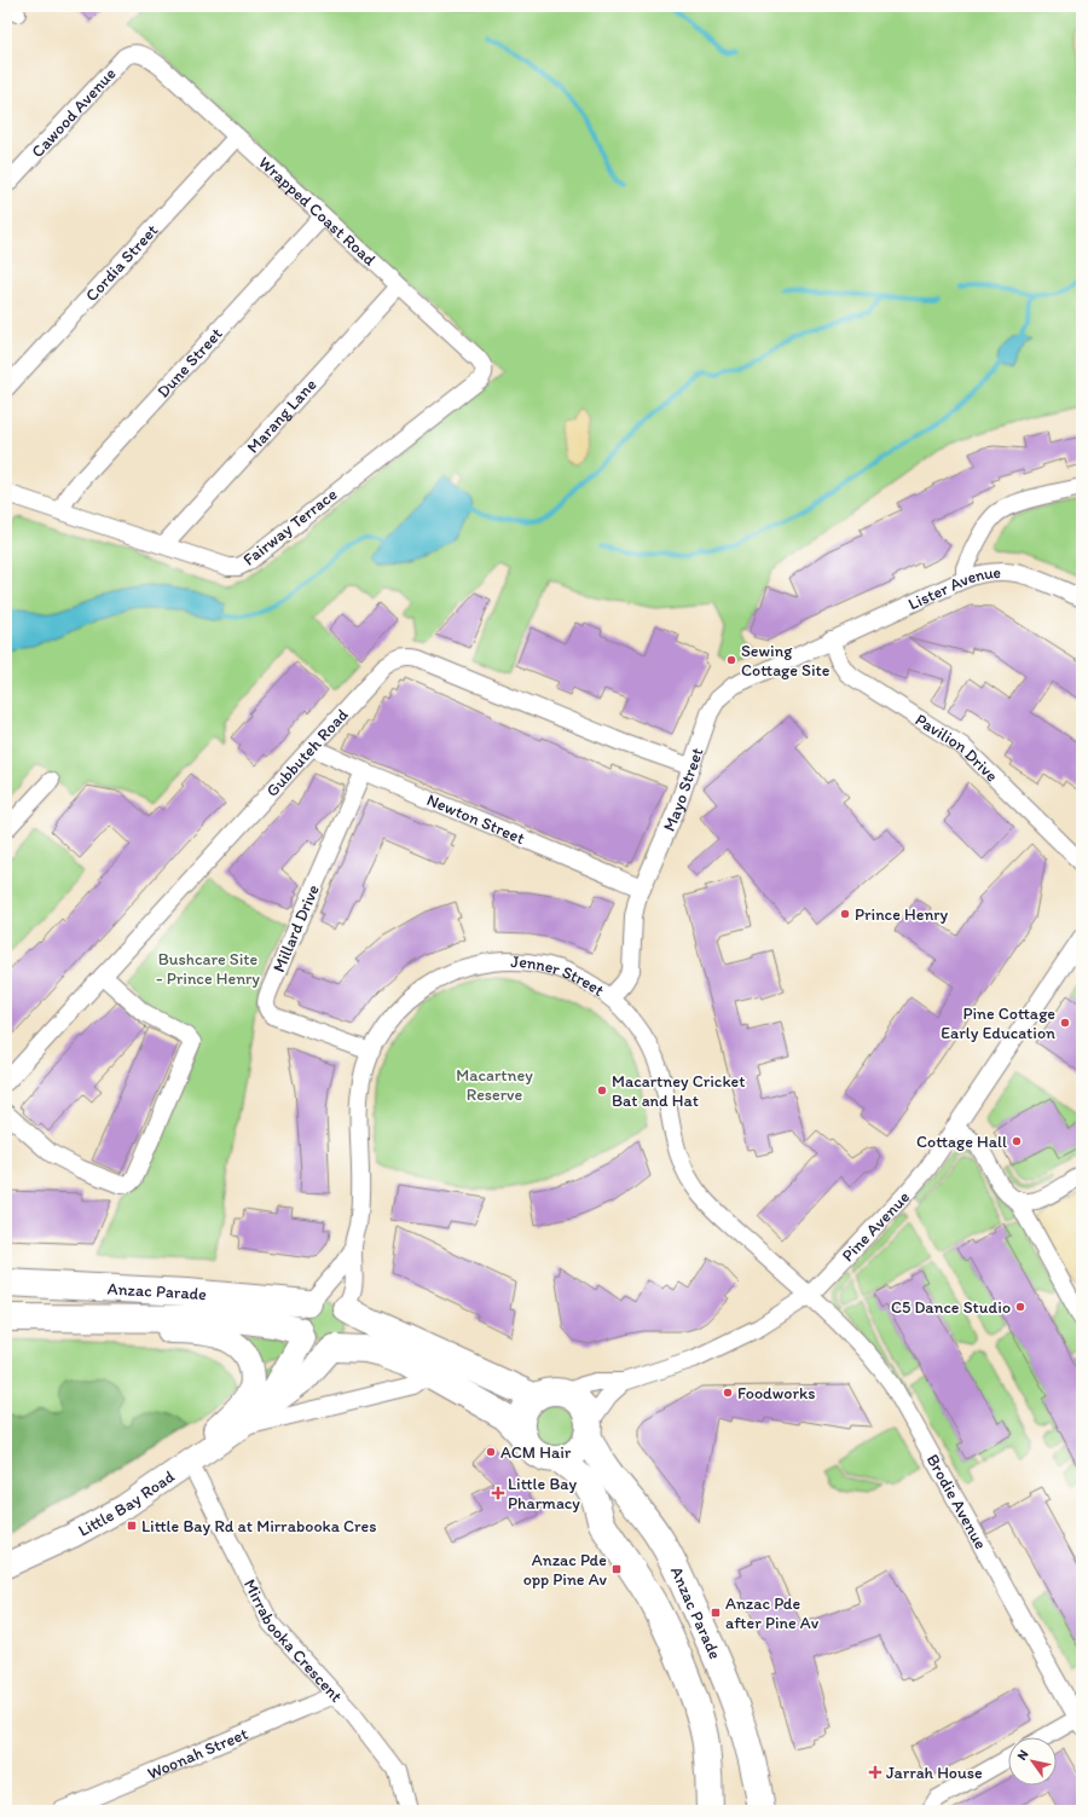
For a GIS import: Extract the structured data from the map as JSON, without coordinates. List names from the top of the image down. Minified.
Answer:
{"streets":{"main road":["Anzac Parade"],"street":["Cawood Avenue","Wrapped Coast Road","Cordia Street","Dune Street","Marang Lane","Fairway Terrace","Lister Avenue","Pavilion Drive","Gubbuteh Road","Mayo Street","Newton Street","Millard Drive","Jenner Street","Pine Avenue","Brodie Avenue","Little Bay Road","Mirrabooka Crescent","Woonah Street"]},"crossings":[["Cawood Avenue","Wrapped Coast Road"],["Wrapped Coast Road","Cordia Street"],["Wrapped Coast Road","Dune Street"],["Wrapped Coast Road","Marang Lane"],["Wrapped Coast Road","Fairway Terrace"],["Dune Street","Fairway Terrace"],["Marang Lane","Fairway Terrace"],["Lister Avenue","Pavilion Drive"],["Lister Avenue","Mayo Street"],["Pavilion Drive","Mayo Street"],["Gubbuteh Road","Mayo Street"],["Gubbuteh Road","Newton Street"],["Mayo Street","Newton Street"],["Mayo Street","Jenner Street"],["Newton Street","Millard Drive"],["Millard Drive","Jenner Street"],["Jenner Street","Pine Avenue"],["Jenner Street","Anzac Parade"],["Jenner Street","Brodie Avenue"],["Jenner Street","Little Bay Road"],["Pine Avenue","Anzac Parade"],["Pine Avenue","Brodie Avenue"],["Anzac Parade","Little Bay Road"],["Little Bay Road","Mirrabooka Crescent"],["Mirrabooka Crescent","Woonah Street"]],"parks":["Bushcare Site - Prince Henry","Macartney Reserve"],"places":{"other":["Sewing Cottage Site","Prince Henry","Pine Cottage Early Education","Macartney Cricket Bat and Hat","Cottage Hall","C5 Dance Studio","Foodworks","ACM Hair"],"health":["Little Bay Pharmacy","Jarrah House"],"transit":["Little Bay Rd at Mirrabooka Cres","Anzac Pde opp Pine Av","Anzac Pde after Pine Av"]},"north":"top left"}
